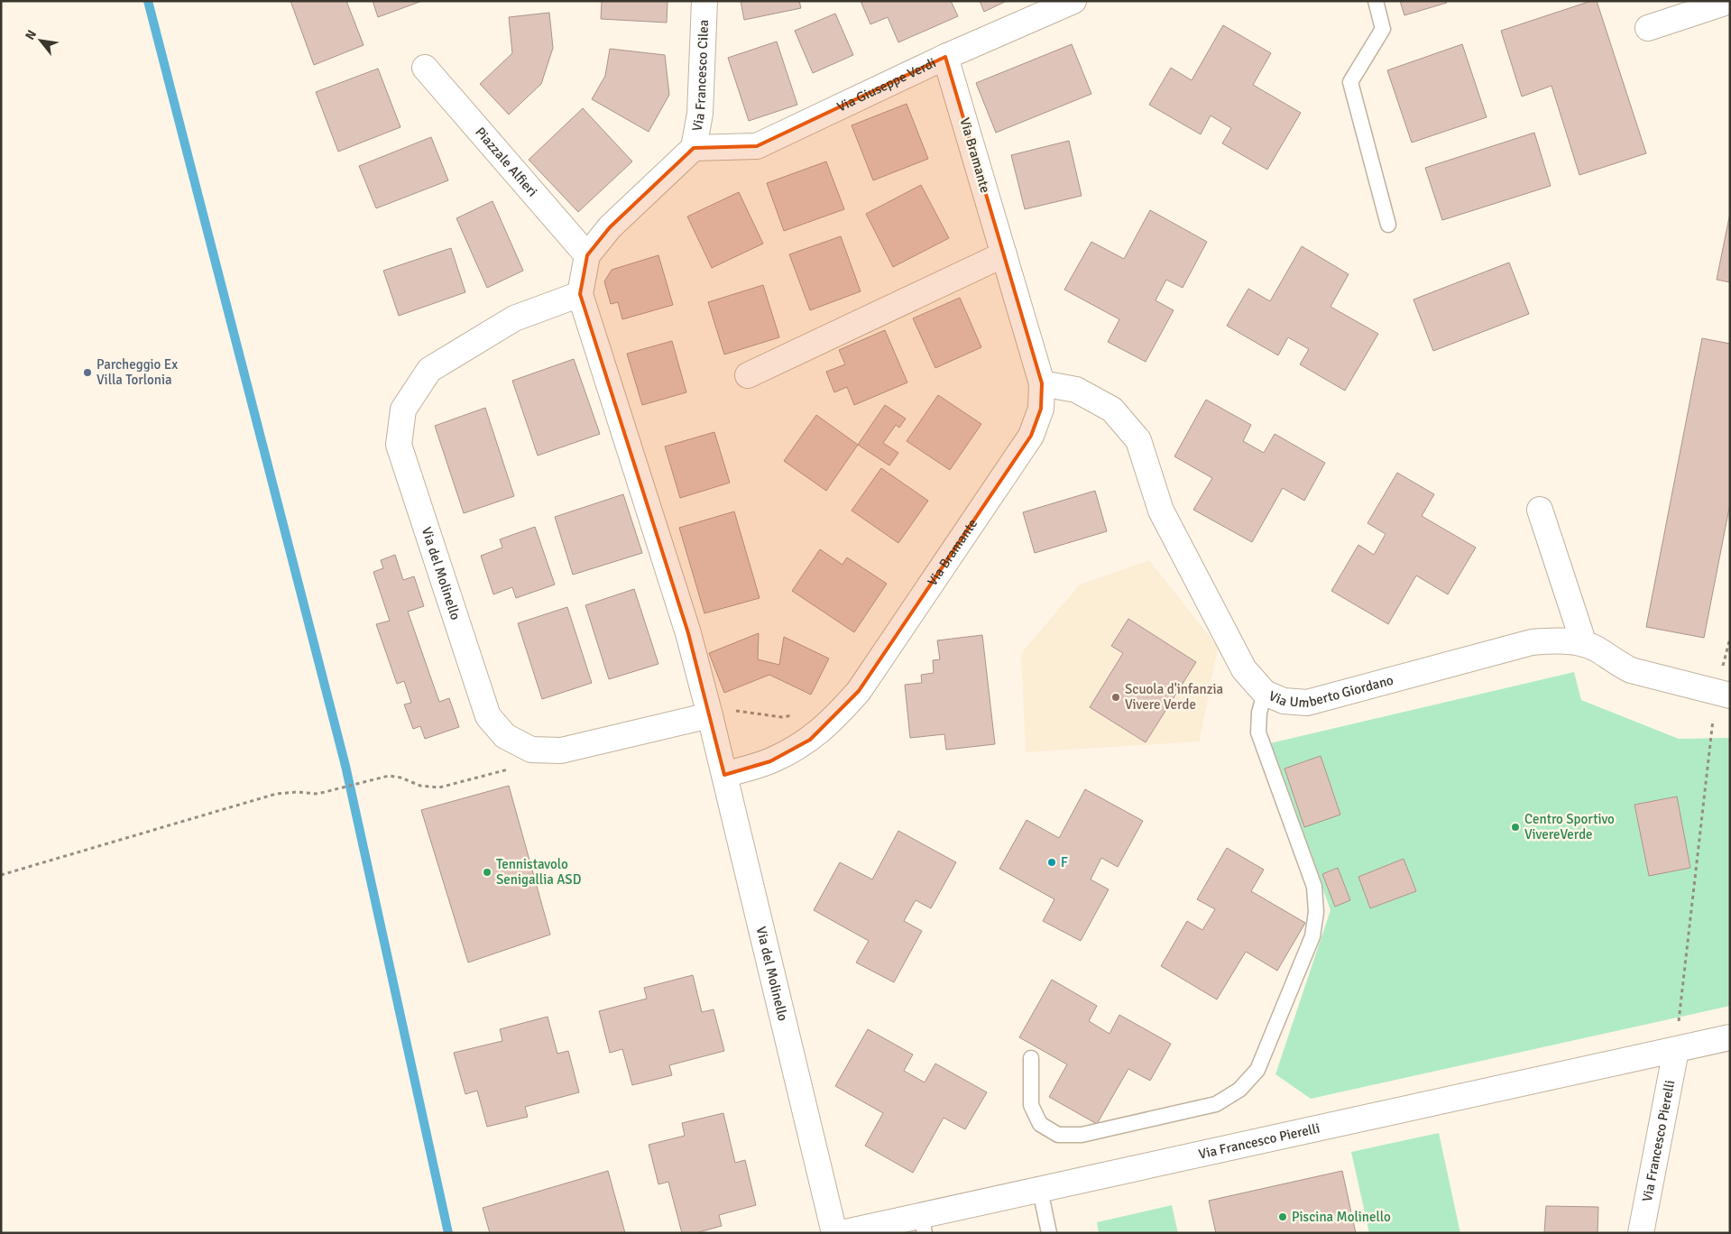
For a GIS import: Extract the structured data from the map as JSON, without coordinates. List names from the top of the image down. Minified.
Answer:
{"streets":{"street":["Via Francesco Cilea","Via Giuseppe Verdi","Via Bramante","Piazzale Alfieri","Via del Molinello","Via Umberto Giordano","Via Francesco Pierelli"]},"crossings":[["Via Francesco Cilea","Via Giuseppe Verdi"],["Via Giuseppe Verdi","Via Bramante"],["Via Bramante","Via del Molinello"],["Via Bramante","Via Umberto Giordano"],["Piazzale Alfieri","Via del Molinello"]],"places":["Parcheggio Ex Villa Torlonia","Scuola d'infanzia Vivere Verde","Centro Sportivo VivereVerde","F","Tennistavolo Senigallia ASD","Piscina Molinello"],"north":"top left"}
